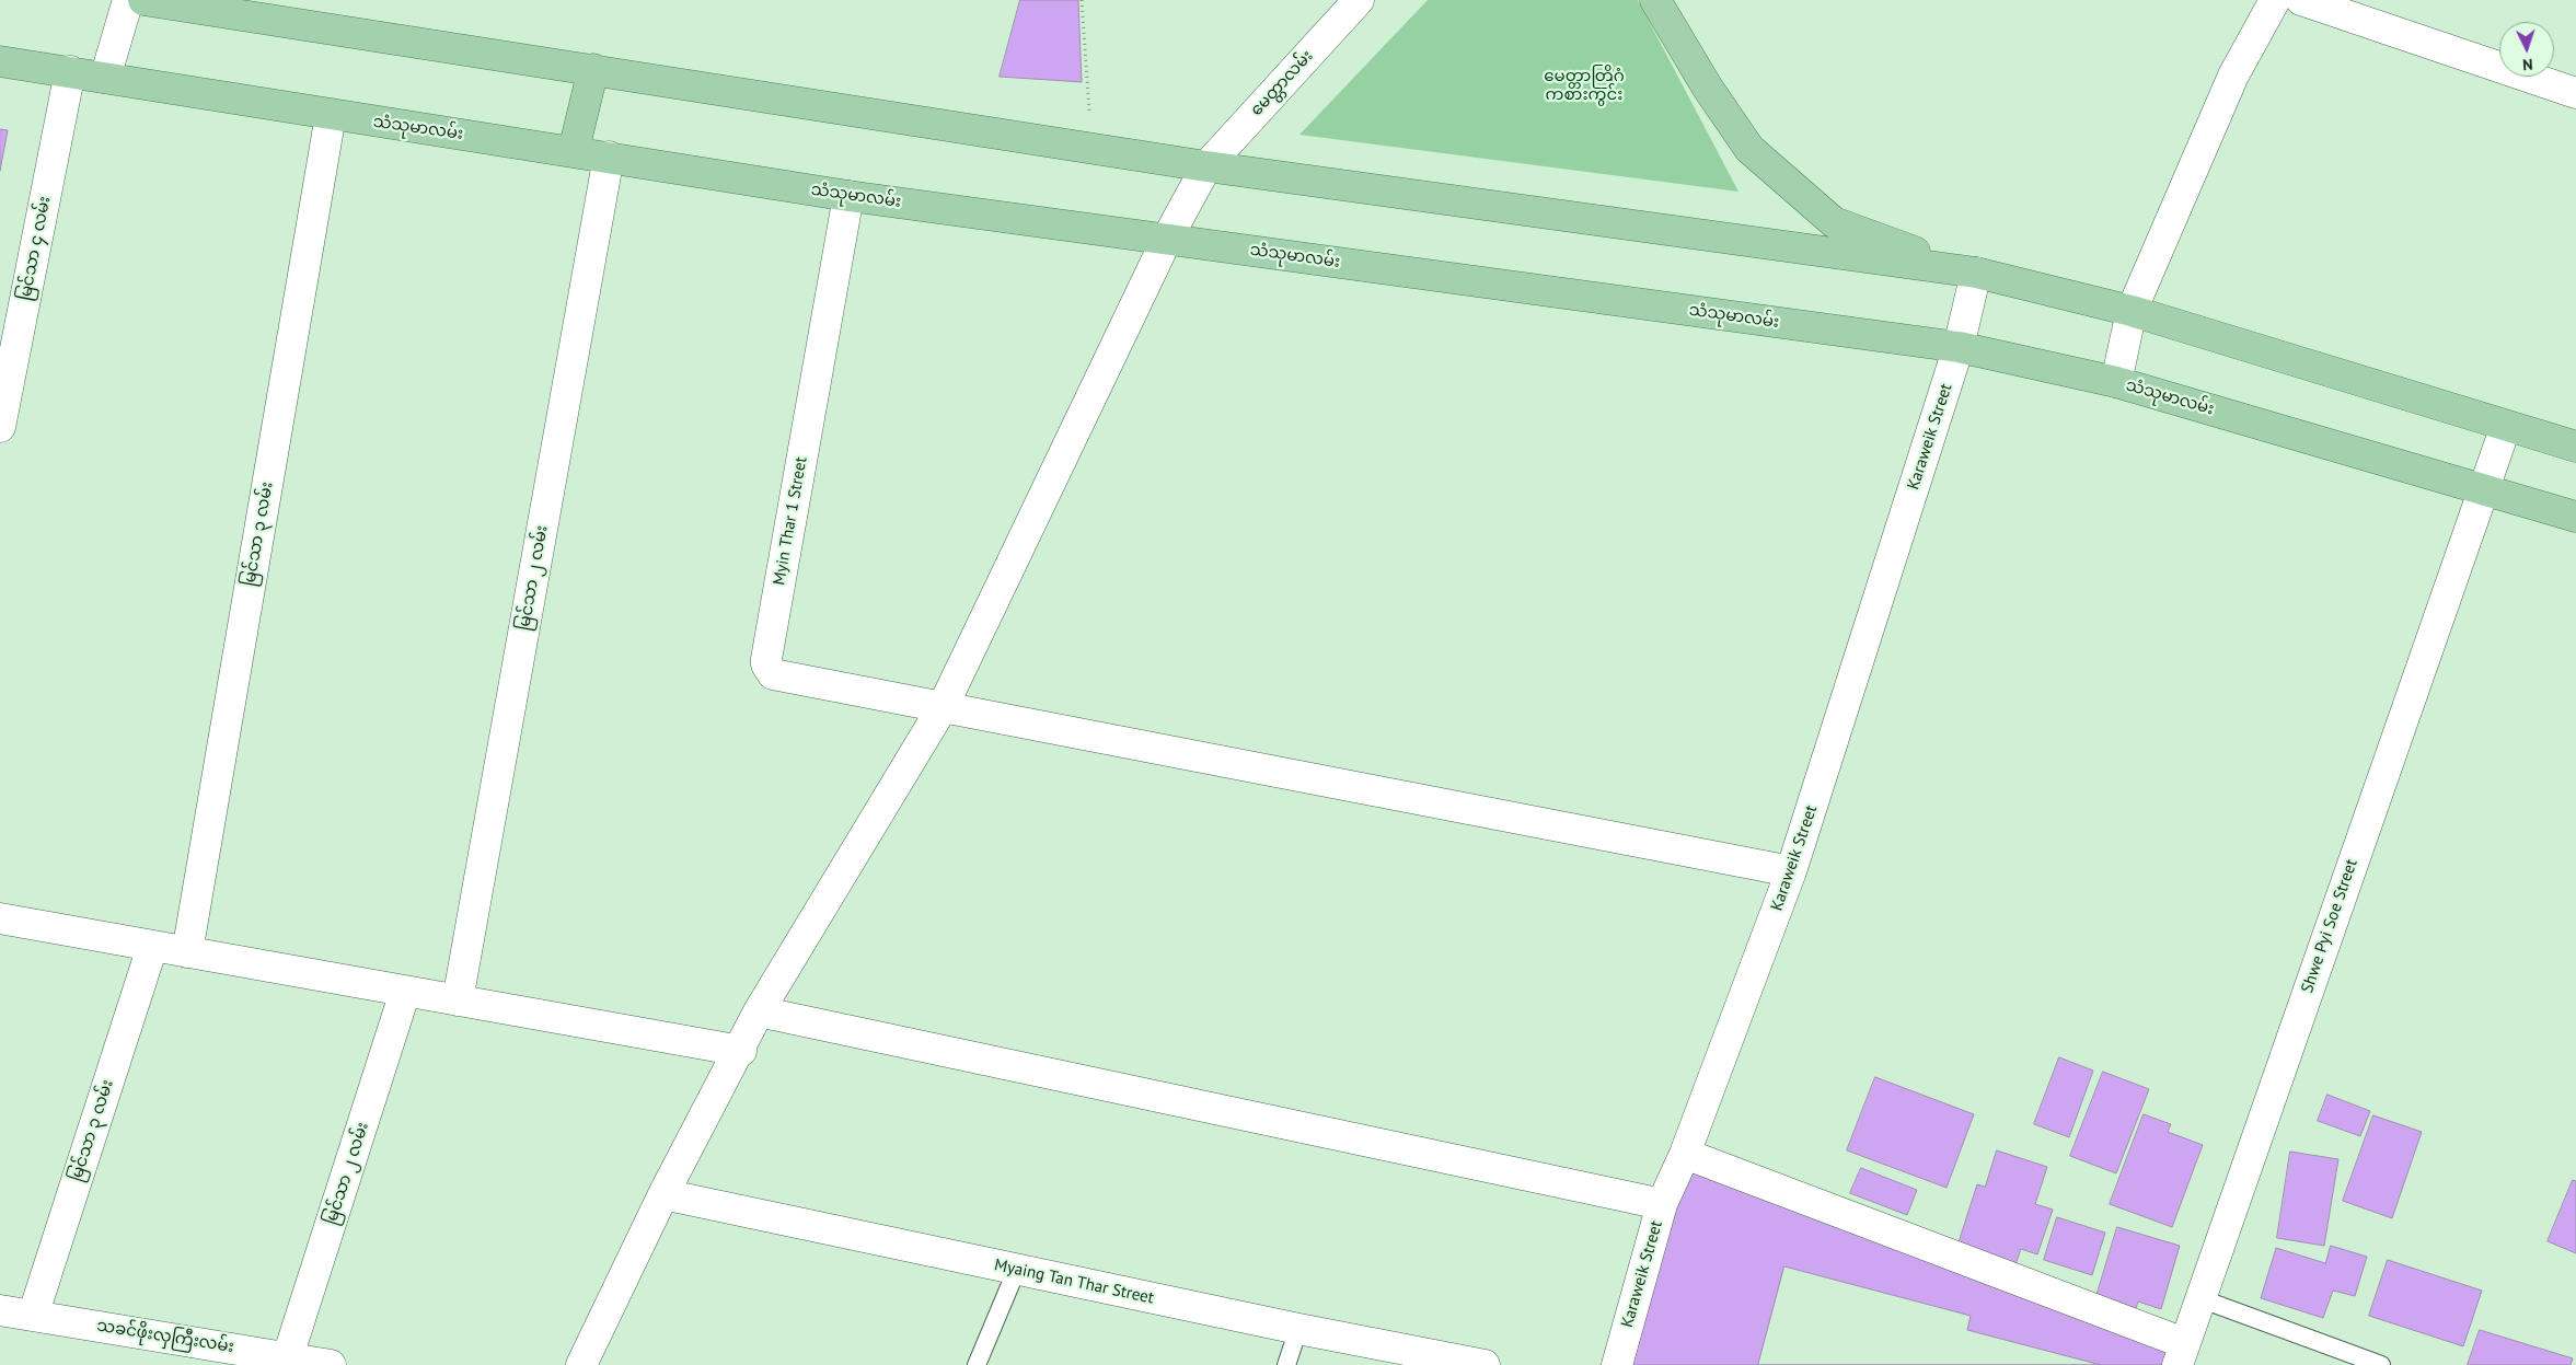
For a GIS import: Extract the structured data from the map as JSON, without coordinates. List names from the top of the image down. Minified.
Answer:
{"streets":{"main road":["သံသုမာလမ်း"],"street":["မေတ္တာလမ်း","မြင်သာ ၄ လမ်း","Karaweik Street","Myin Thar 1 Street","မြင်သာ ၃ လမ်း","မြင်သာ ၂ လမ်း","Shwe Pyi Soe Street","Myaing Tan Thar Street","သခင်ဖိုးလှကြီးလမ်း"]},"crossings":[["မေတ္တာလမ်း","သံသုမာလမ်း"],["မေတ္တာလမ်း","Myin Thar 1 Street"],["မေတ္တာလမ်း","Myaing Tan Thar Street"],["သံသုမာလမ်း","မြင်သာ ၄ လမ်း"],["သံသုမာလမ်း","Karaweik Street"],["သံသုမာလမ်း","Myin Thar 1 Street"],["သံသုမာလမ်း","မြင်သာ ၃ လမ်း"],["သံသုမာလမ်း","မြင်သာ ၂ လမ်း"],["သံသုမာလမ်း","Shwe Pyi Soe Street"],["Karaweik Street","Myin Thar 1 Street"],["မြင်သာ ၃ လမ်း","သခင်ဖိုးလှကြီးလမ်း"],["မြင်သာ ၂ လမ်း","သခင်ဖိုးလှကြီးလမ်း"]],"parks":["မေတ္တာတြိဂံ ကစားကွင်း"],"north":"bottom"}
